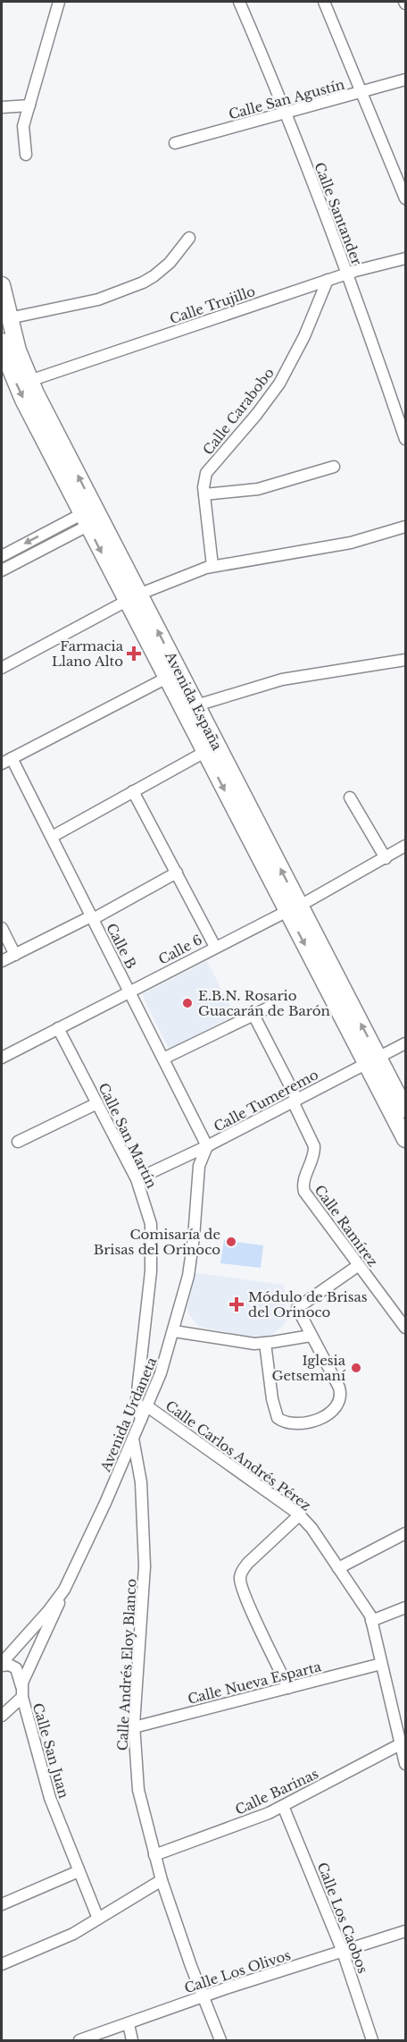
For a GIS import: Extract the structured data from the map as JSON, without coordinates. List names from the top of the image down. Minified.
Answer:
{"streets":{"main road":["Avenida España"],"street":["Calle San Agustín","Calle Santander","Calle Trujillo","Calle Carabobo","Calle B","Calle 6","Calle Tumeremo","Calle San Martín","Calle Ramírez","Avenida Urdaneta","Calle Carlos Andrés Pérez","Calle Andrés Eloy Blanco","Calle Nueva Esparta","Calle San Juan","Calle Barinas","Calle Los Caobos","Calle Los Olivos"]},"crossings":[["Calle San Agustín","Calle Santander"],["Calle Santander","Calle Trujillo"],["Calle Trujillo","Calle Carabobo"],["Calle Trujillo","Avenida España"],["Avenida España","Calle 6"],["Avenida España","Calle Tumeremo"],["Calle B","Calle 6"],["Calle B","Calle Tumeremo"],["Calle B","Avenida Urdaneta"],["Calle 6","Calle San Martín"],["Calle Tumeremo","Calle San Martín"],["Calle Tumeremo","Calle Ramírez"],["Calle Tumeremo","Avenida Urdaneta"],["Calle San Martín","Avenida Urdaneta"],["Avenida Urdaneta","Calle Carlos Andrés Pérez"],["Avenida Urdaneta","Calle Andrés Eloy Blanco"],["Avenida Urdaneta","Calle San Juan"],["Calle Carlos Andrés Pérez","Calle Nueva Esparta"],["Calle Carlos Andrés Pérez","Calle Barinas"],["Calle Andrés Eloy Blanco","Calle Nueva Esparta"],["Calle Andrés Eloy Blanco","Calle Barinas"],["Calle Andrés Eloy Blanco","Calle Los Olivos"],["Calle Barinas","Calle Los Caobos"],["Calle Los Caobos","Calle Los Olivos"]],"places":{"health":["Farmacia Llano Alto","Módulo de Brisas del Orinoco"],"other":["E.B.N. Rosario Guacarán de Barón","Comisaría de Brisas del Orinoco","Iglesia Getsemaní"]}}
